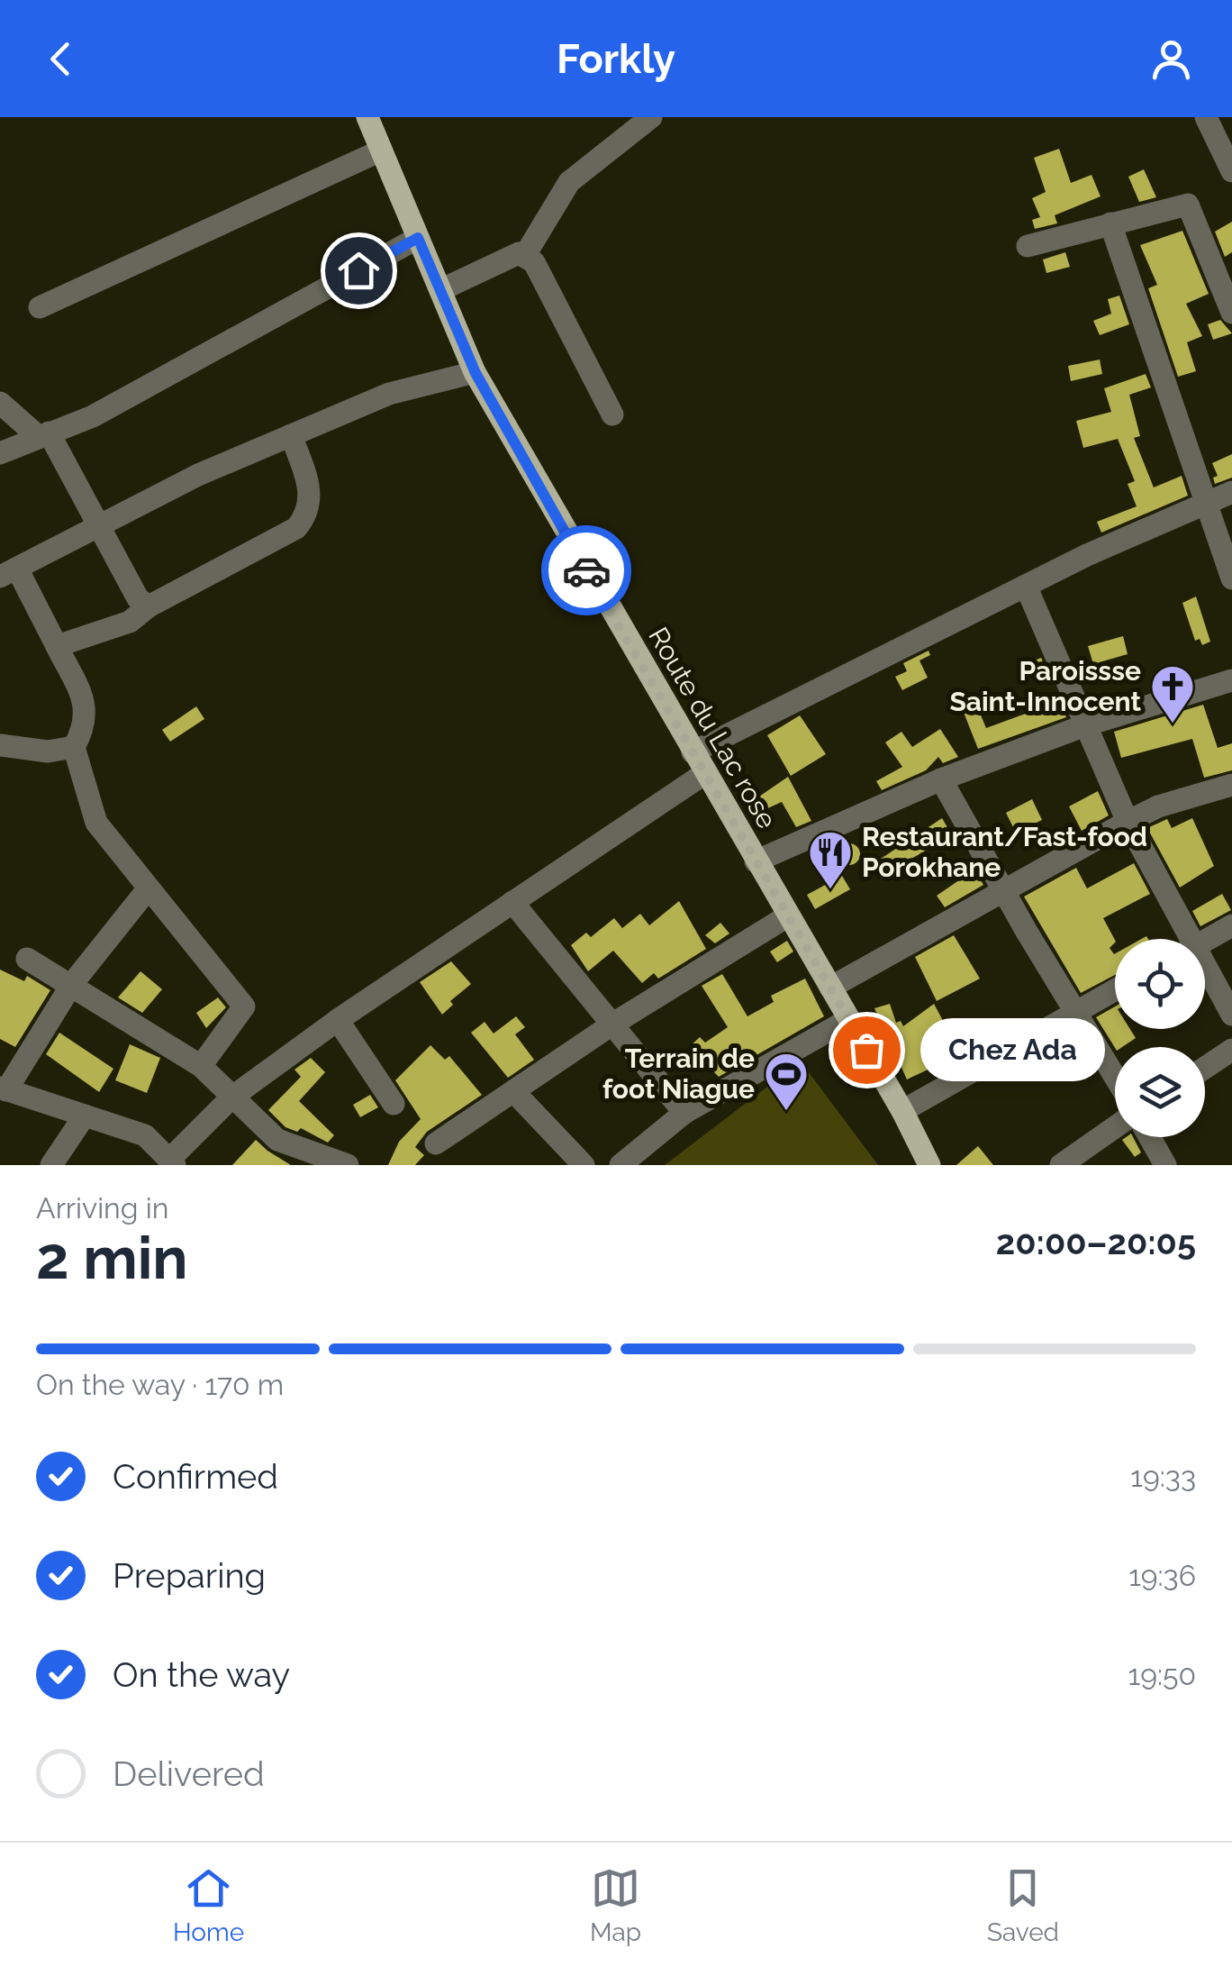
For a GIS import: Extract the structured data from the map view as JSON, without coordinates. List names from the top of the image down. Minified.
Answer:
{"streets":{"main road":["Route du Lac rose"]},"places":{"church":["Paroissse Saint-Innocent"],"restaurant":["Restaurant/Fast-food Porokhane"],"other":["Chez Ada"],"sports":["Terrain de foot Niague"]},"page":{"header":"Forkly","bubble":"Chez Ada","heading":["2 min","Arriving in","20:00–20:05"],"bar":"On the way · 170 m","list":[["Confirmed","19:33"],["Preparing","19:36"],["On the way","19:50"],"Delivered"],"tabs":["Home","Map","Saved"]}}
